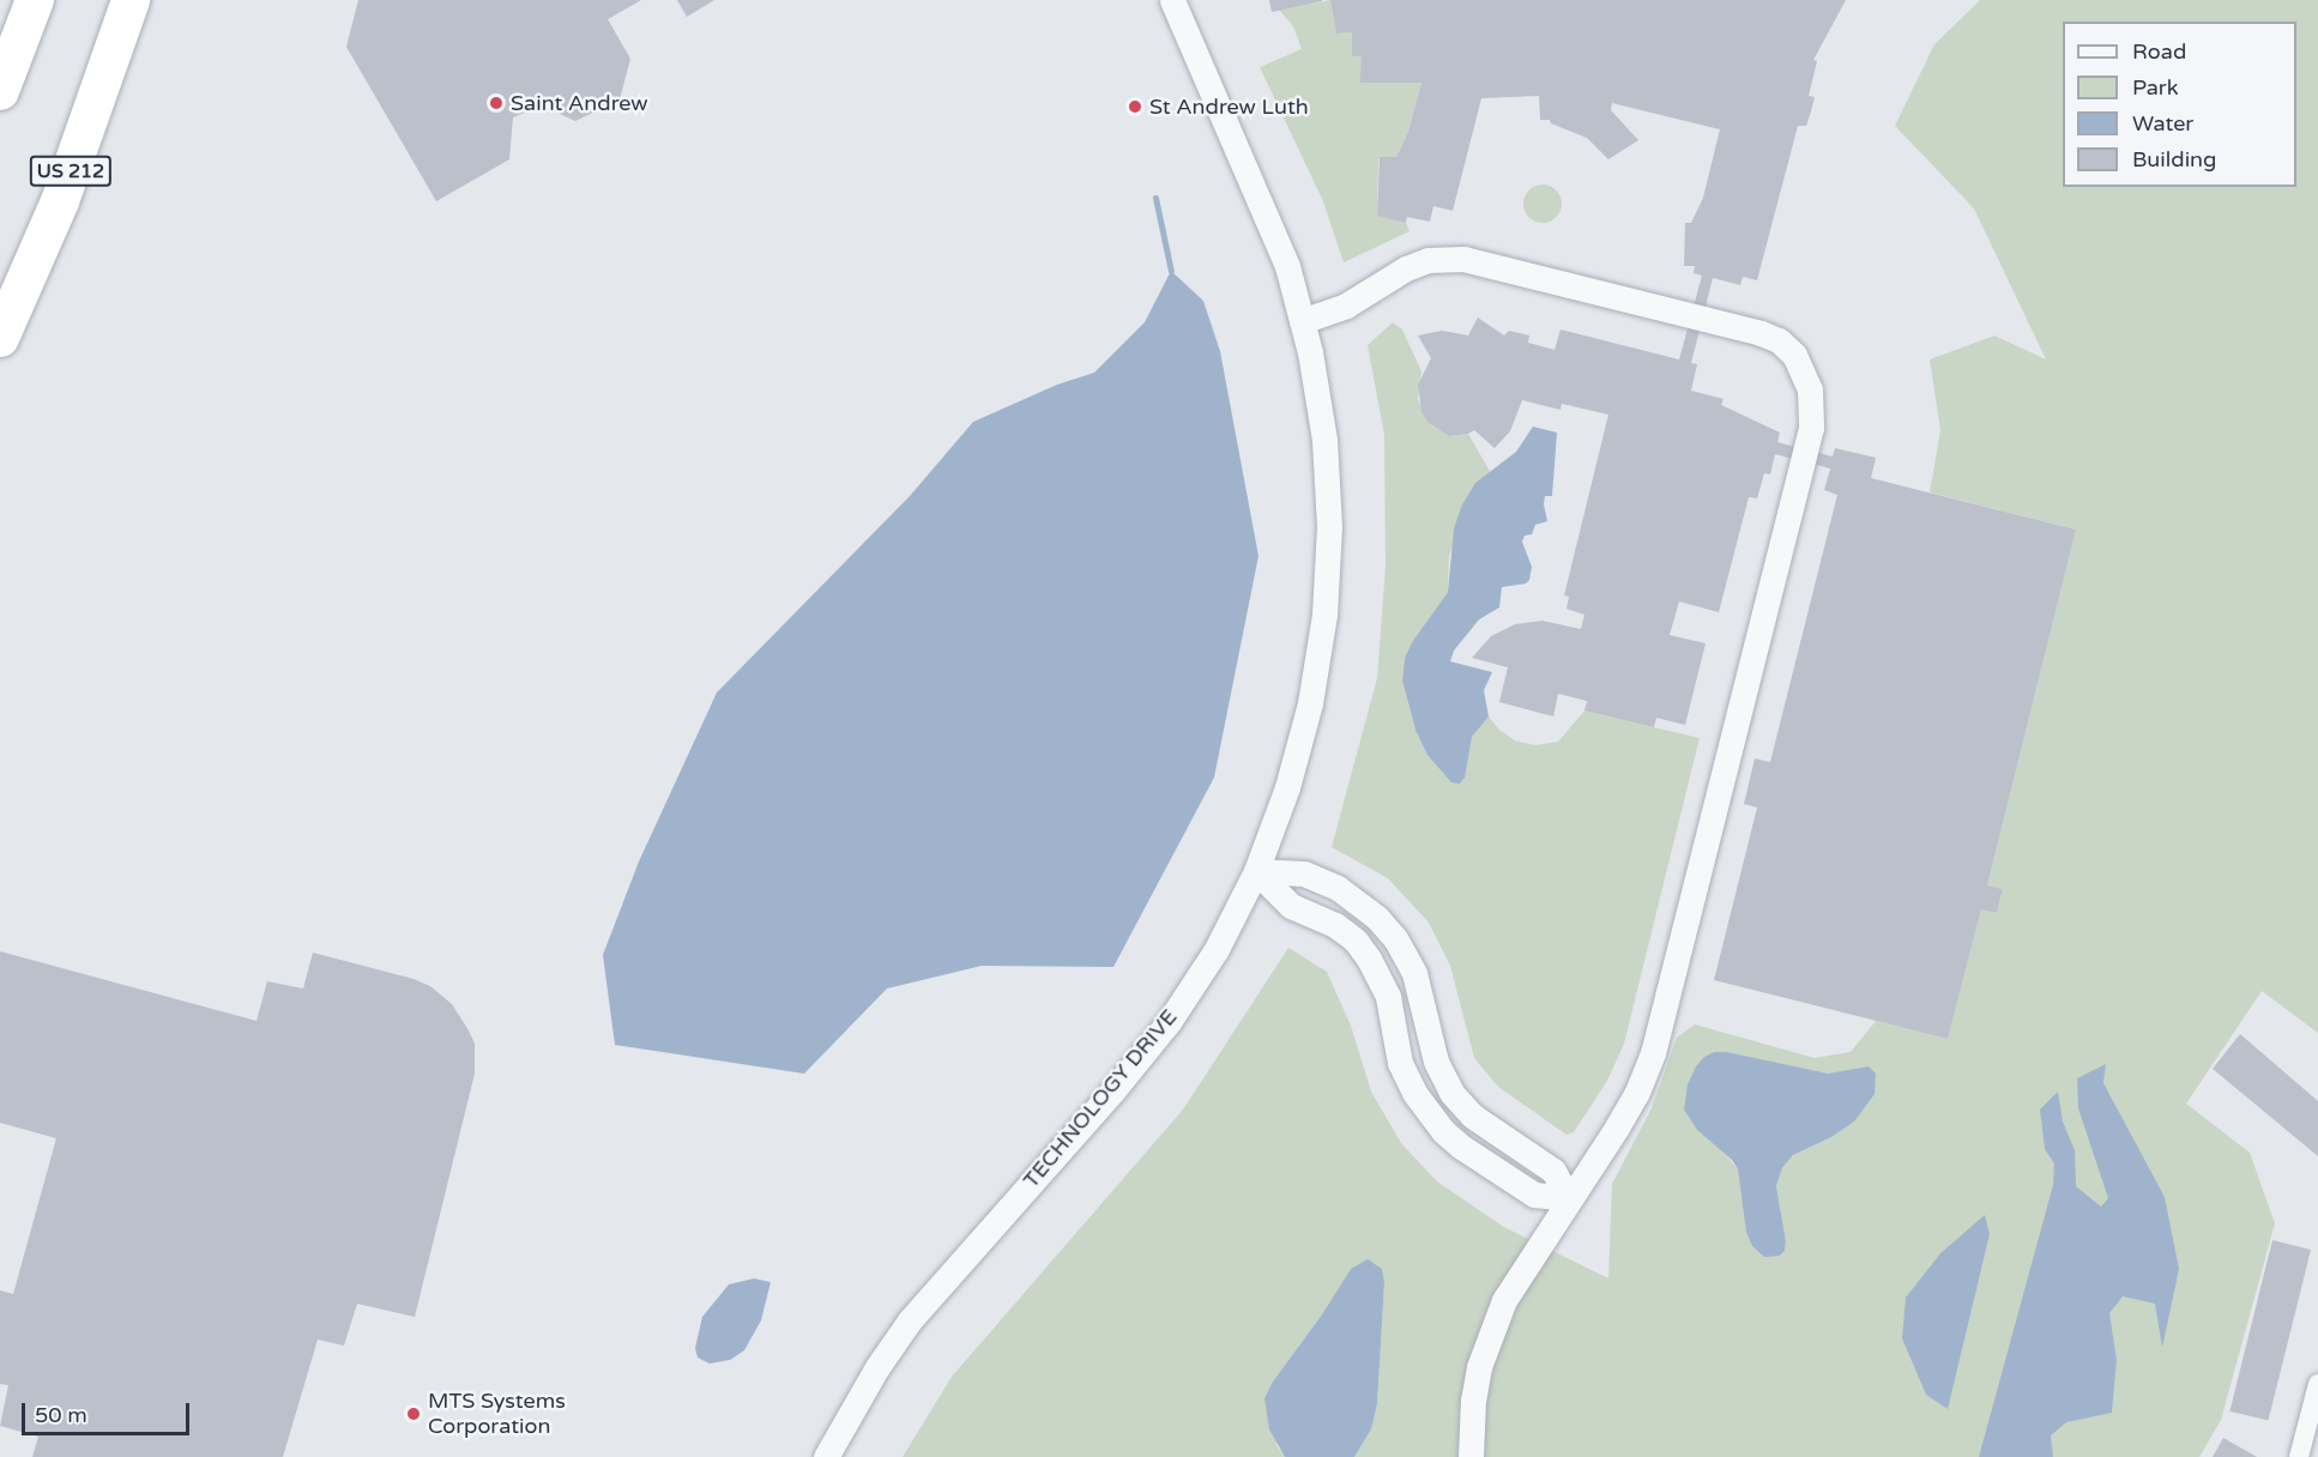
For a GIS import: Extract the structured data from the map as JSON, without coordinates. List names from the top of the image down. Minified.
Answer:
{"streets":{"highway":["US 212"],"street":["TECHNOLOGY DRIVE"]},"places":["Saint Andrew","St Andrew Luth","MTS Systems Corporation"],"legend":["Road","Park","Water","Building"],"scale_bar":"50 m"}
